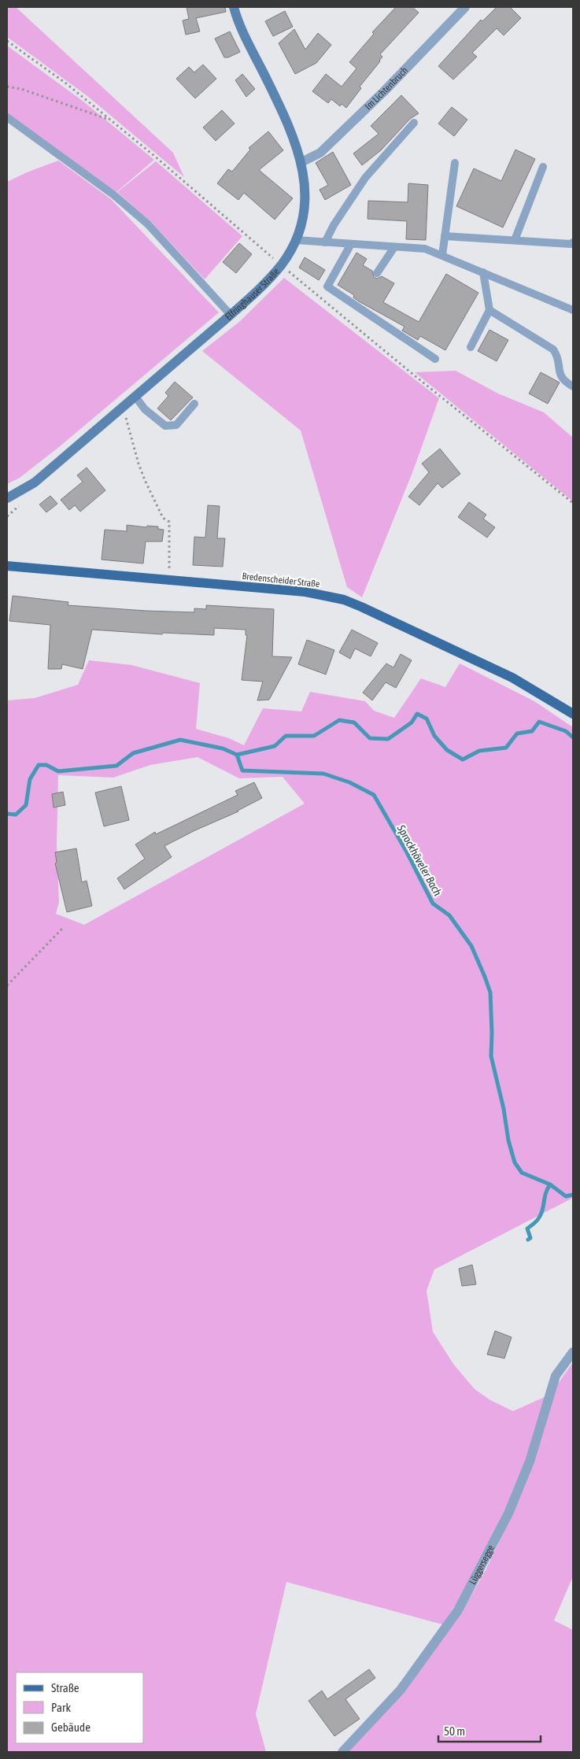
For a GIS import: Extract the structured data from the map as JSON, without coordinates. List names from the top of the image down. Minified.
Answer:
{"streets":{"main road":["Elfringhauser Straße","Bredenscheider Straße"],"street":["Im Lichtenbruch","Lüggersegge"]},"crossings":[["Im Lichtenbruch","Elfringhauser Straße"]],"water":["Sprockhöveler Bach"],"legend":["Straße","Park","Gebäude"],"scale_bar":"50 m"}
